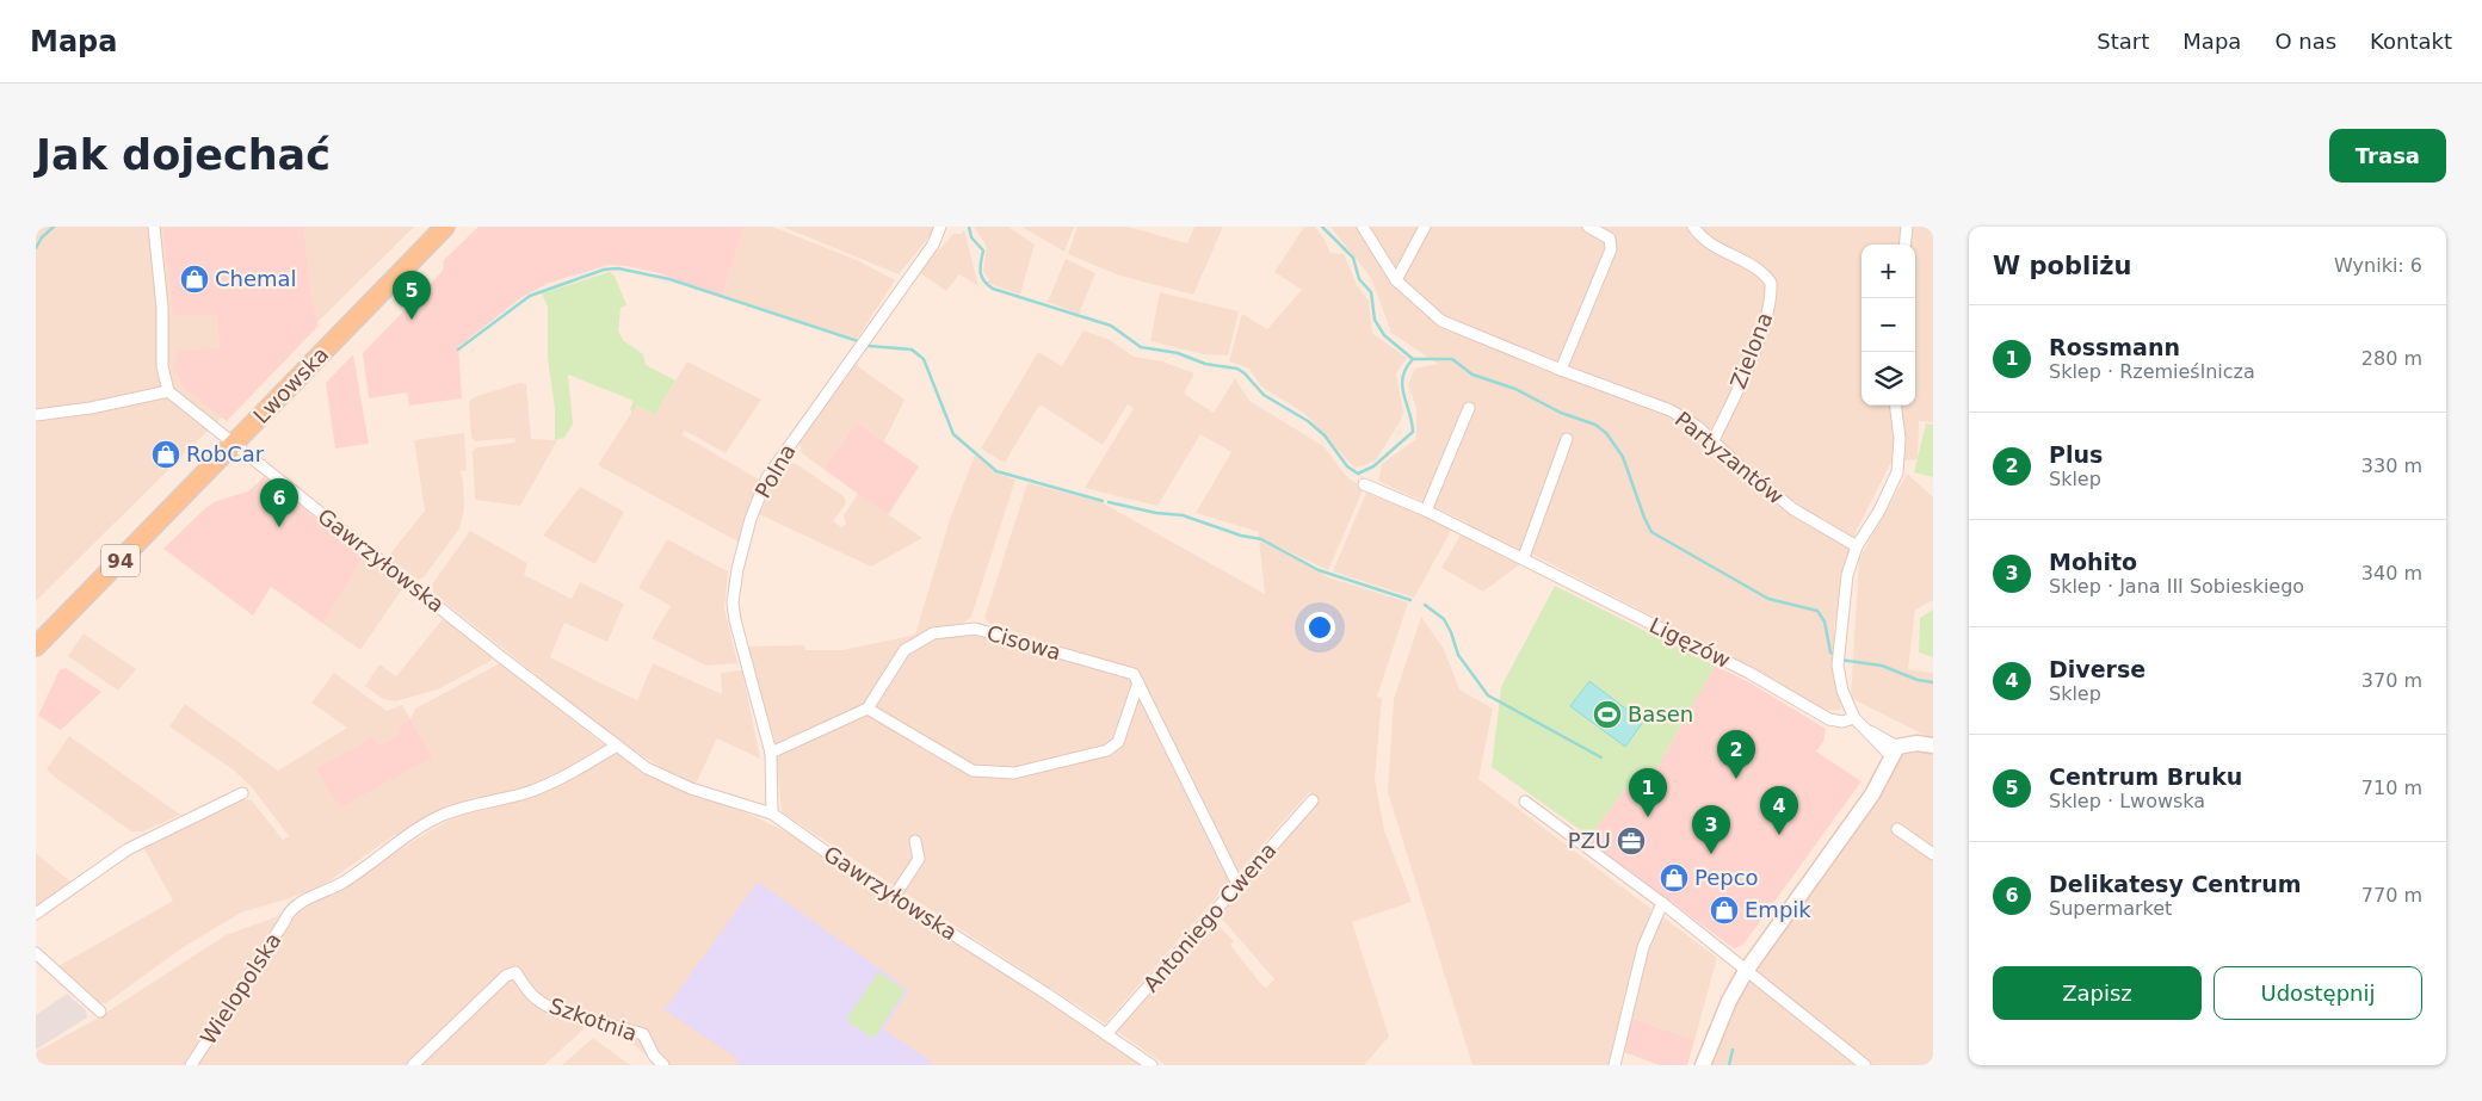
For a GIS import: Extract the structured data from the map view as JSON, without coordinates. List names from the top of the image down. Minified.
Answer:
{"streets":{"main road":["Lwowska","94"],"street":["Zielona","Partyzantów","Polna","Gawrzyłowska","Cisowa","Ligęzów","Antoniego Cwena","Wielopolska","Szkotnia"]},"crossings":[["Zielona","Partyzantów"],["Lwowska","Gawrzyłowska"],["Polna","Gawrzyłowska"],["Gawrzyłowska","Antoniego Cwena"],["Gawrzyłowska","Wielopolska"]],"places":{"shop":["Chemal","RobCar","Pepco","Empik"],"sports":["Basen"],"office":["PZU"]},"page":{"header":"Mapa","nav":["Start","Mapa","O nas","Kontakt"],"buttons":["Trasa",["Zapisz","Udostępnij"]],"title":"Jak dojechać","heading":["W pobliżu","Wyniki: 6"],"map_buttons":["+","−"],"pins":["5","6","2","1","4","3"],"list":[{"mark":"1","name":"Rossmann","note":"Sklep · Rzemieślnicza","value":"280 m"},{"mark":"2","name":"Plus","note":"Sklep","value":"330 m"},{"mark":"3","name":"Mohito","note":"Sklep · Jana III Sobieskiego","value":"340 m"},{"mark":"4","name":"Diverse","note":"Sklep","value":"370 m"},{"mark":"5","name":"Centrum Bruku","note":"Sklep · Lwowska","value":"710 m"},{"mark":"6","name":"Delikatesy Centrum","note":"Supermarket","value":"770 m"}]}}
